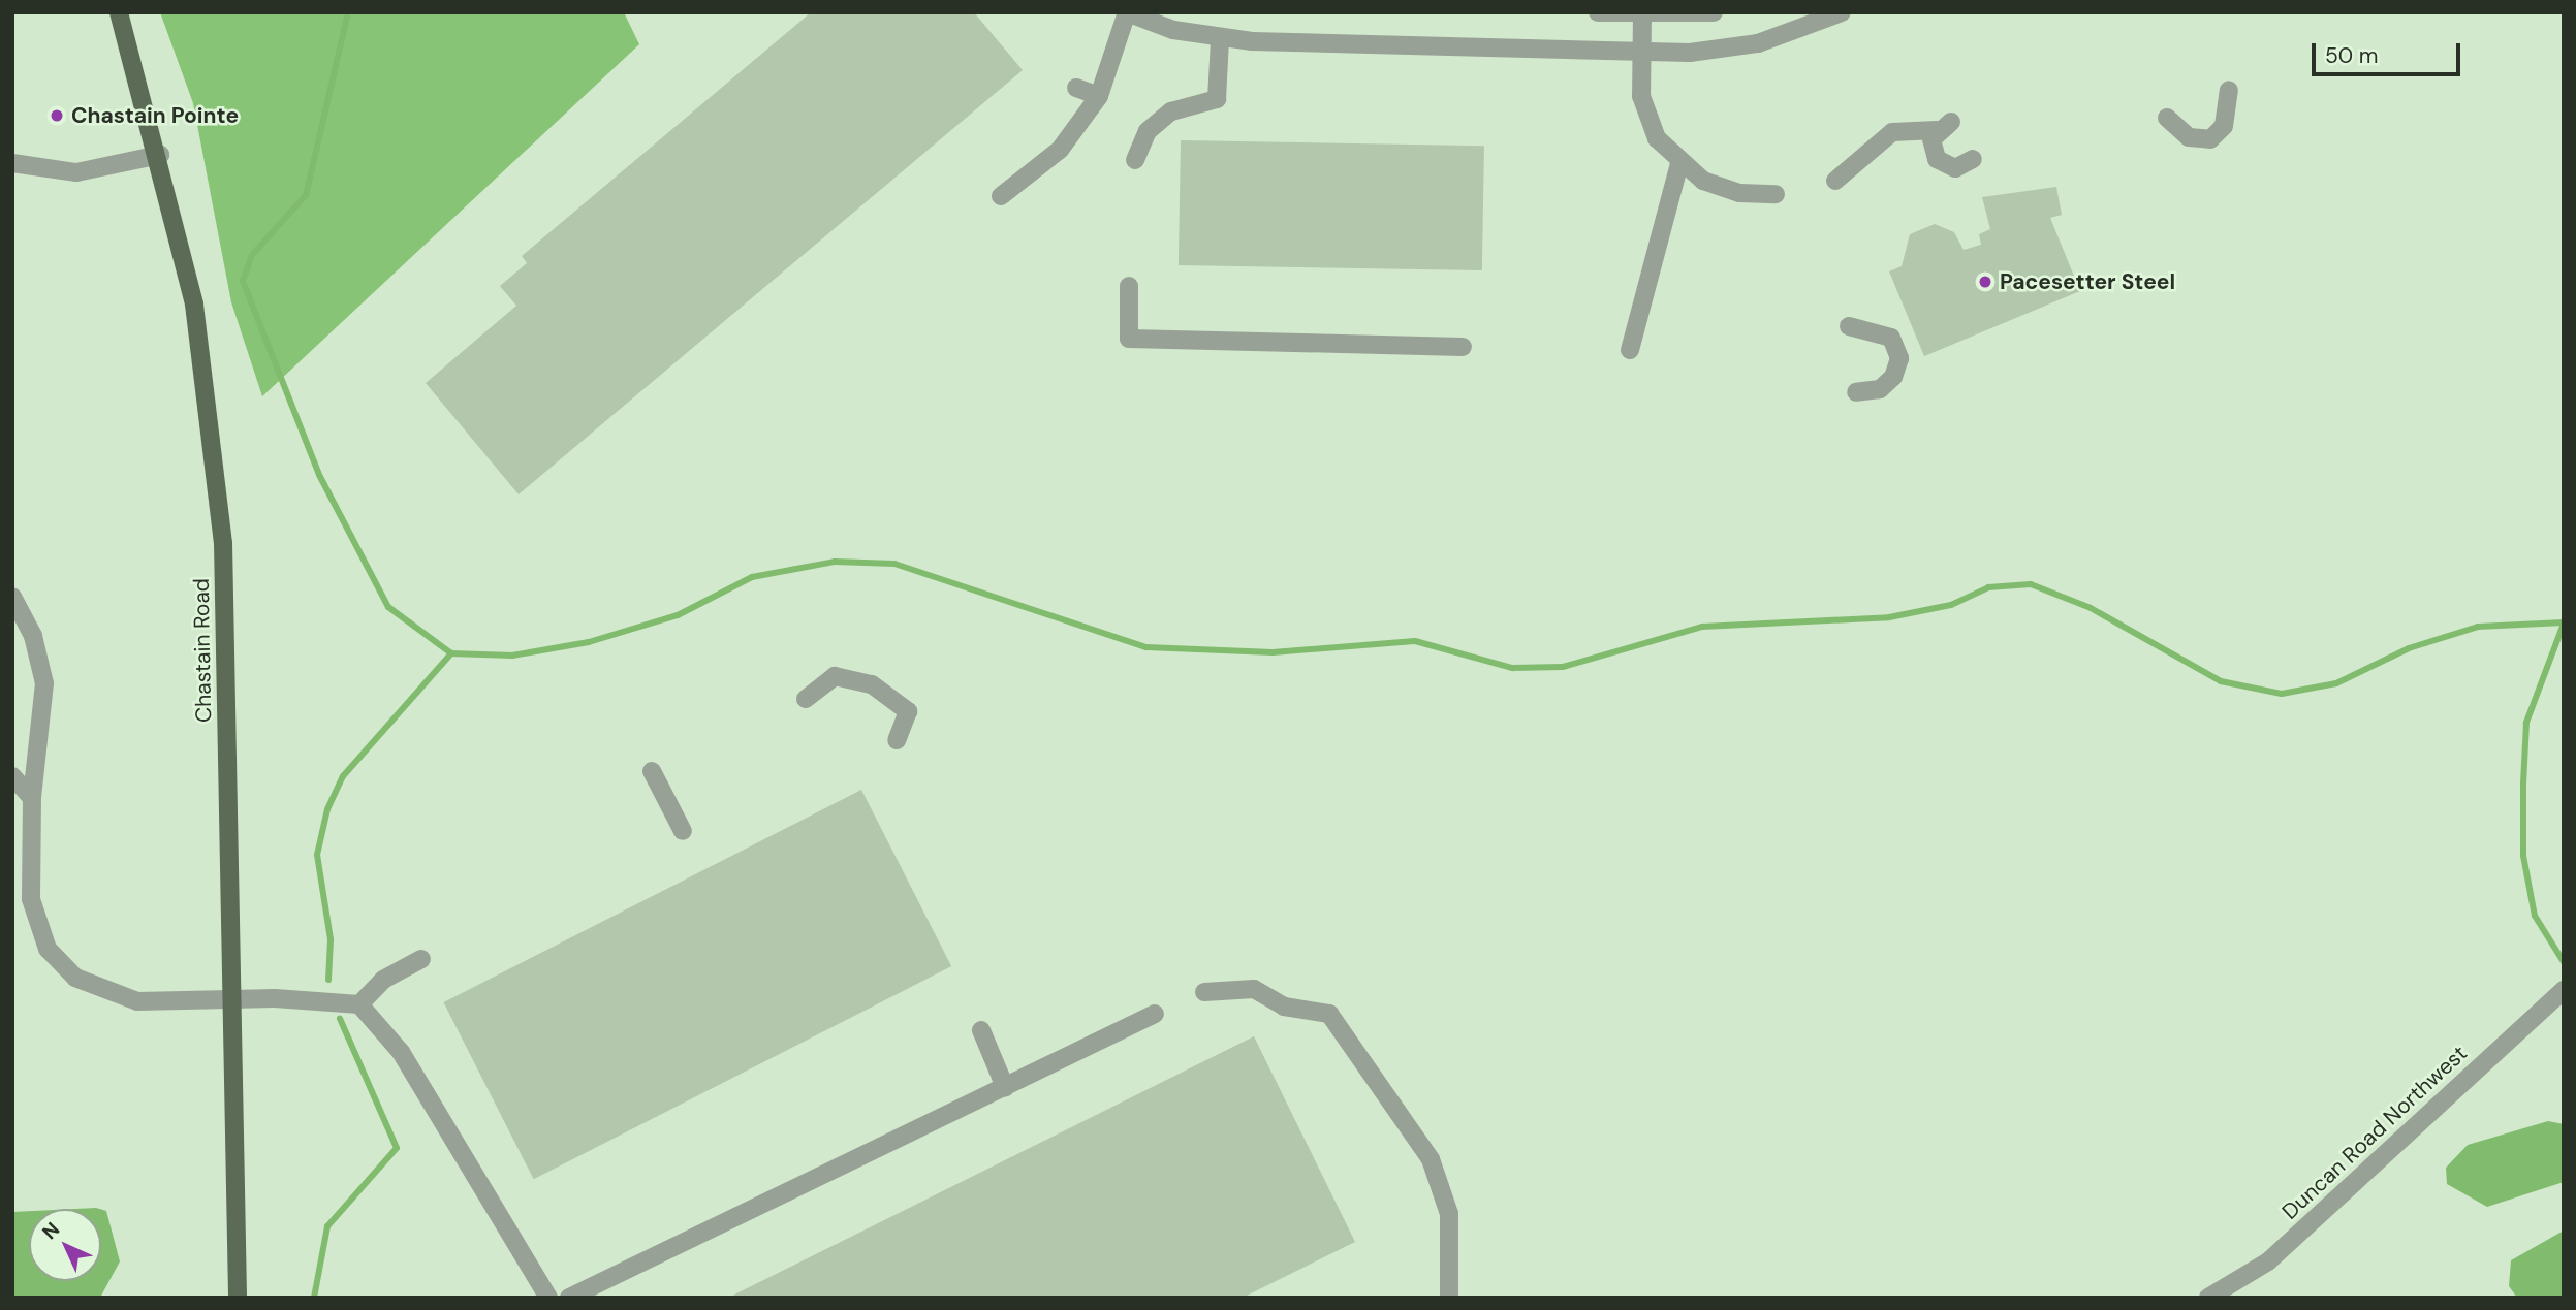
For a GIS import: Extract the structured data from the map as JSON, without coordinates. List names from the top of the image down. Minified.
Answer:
{"streets":{"main road":["Chastain Road"],"street":["Duncan Road Northwest"]},"places":["Chastain Pointe","Pacesetter Steel"],"scale_bar":"50 m","north":"top left"}
